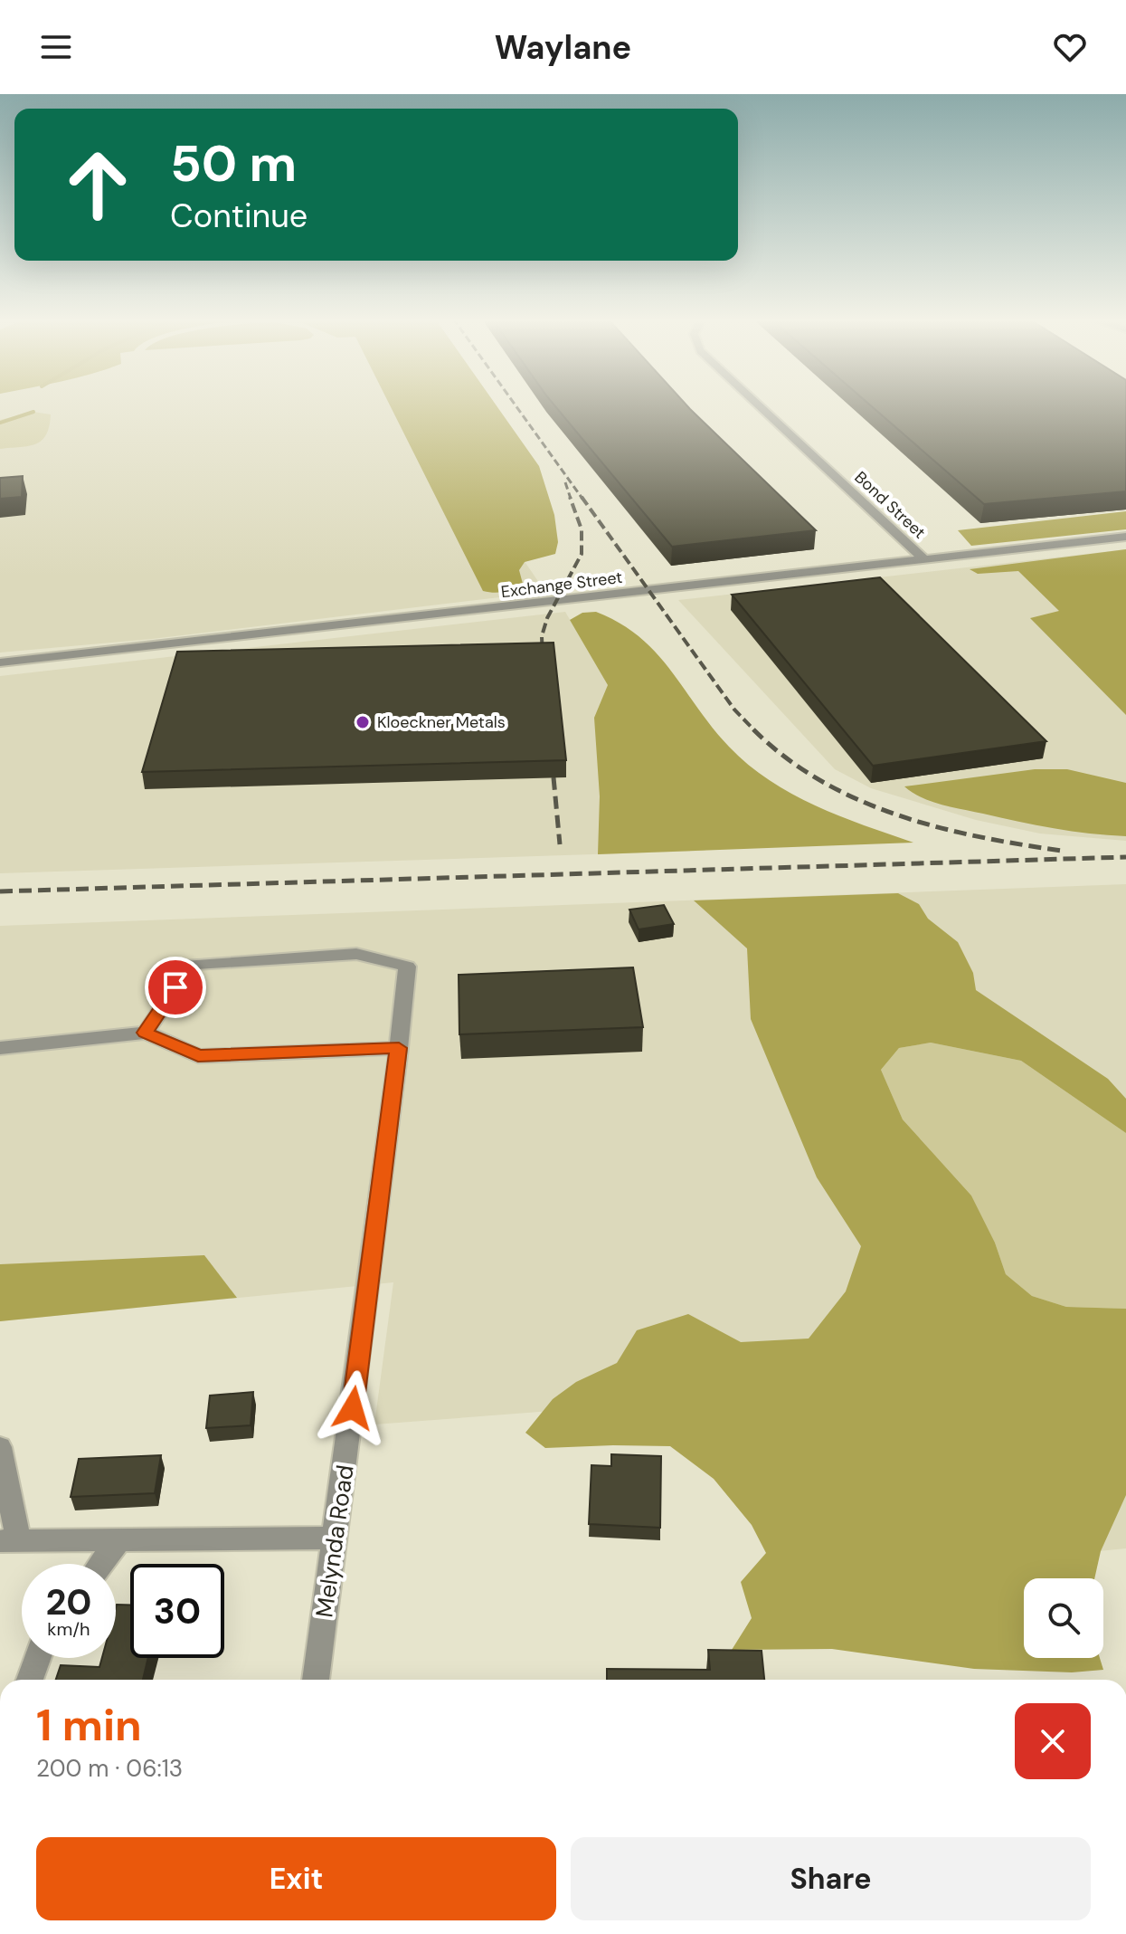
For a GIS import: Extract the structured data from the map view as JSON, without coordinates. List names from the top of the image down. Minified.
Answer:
{"streets":{"street":["Bond Street","Exchange Street","Melynda Road"]},"crossings":[["Bond Street","Exchange Street"]],"places":["Kloeckner Metals"],"page":{"header":"Waylane","turn":["50 m","Continue"],"speed":"20 km/h","limit":"30","heading":["1 min","200 m · 06:13"],"buttons":["Exit","Share"]}}
